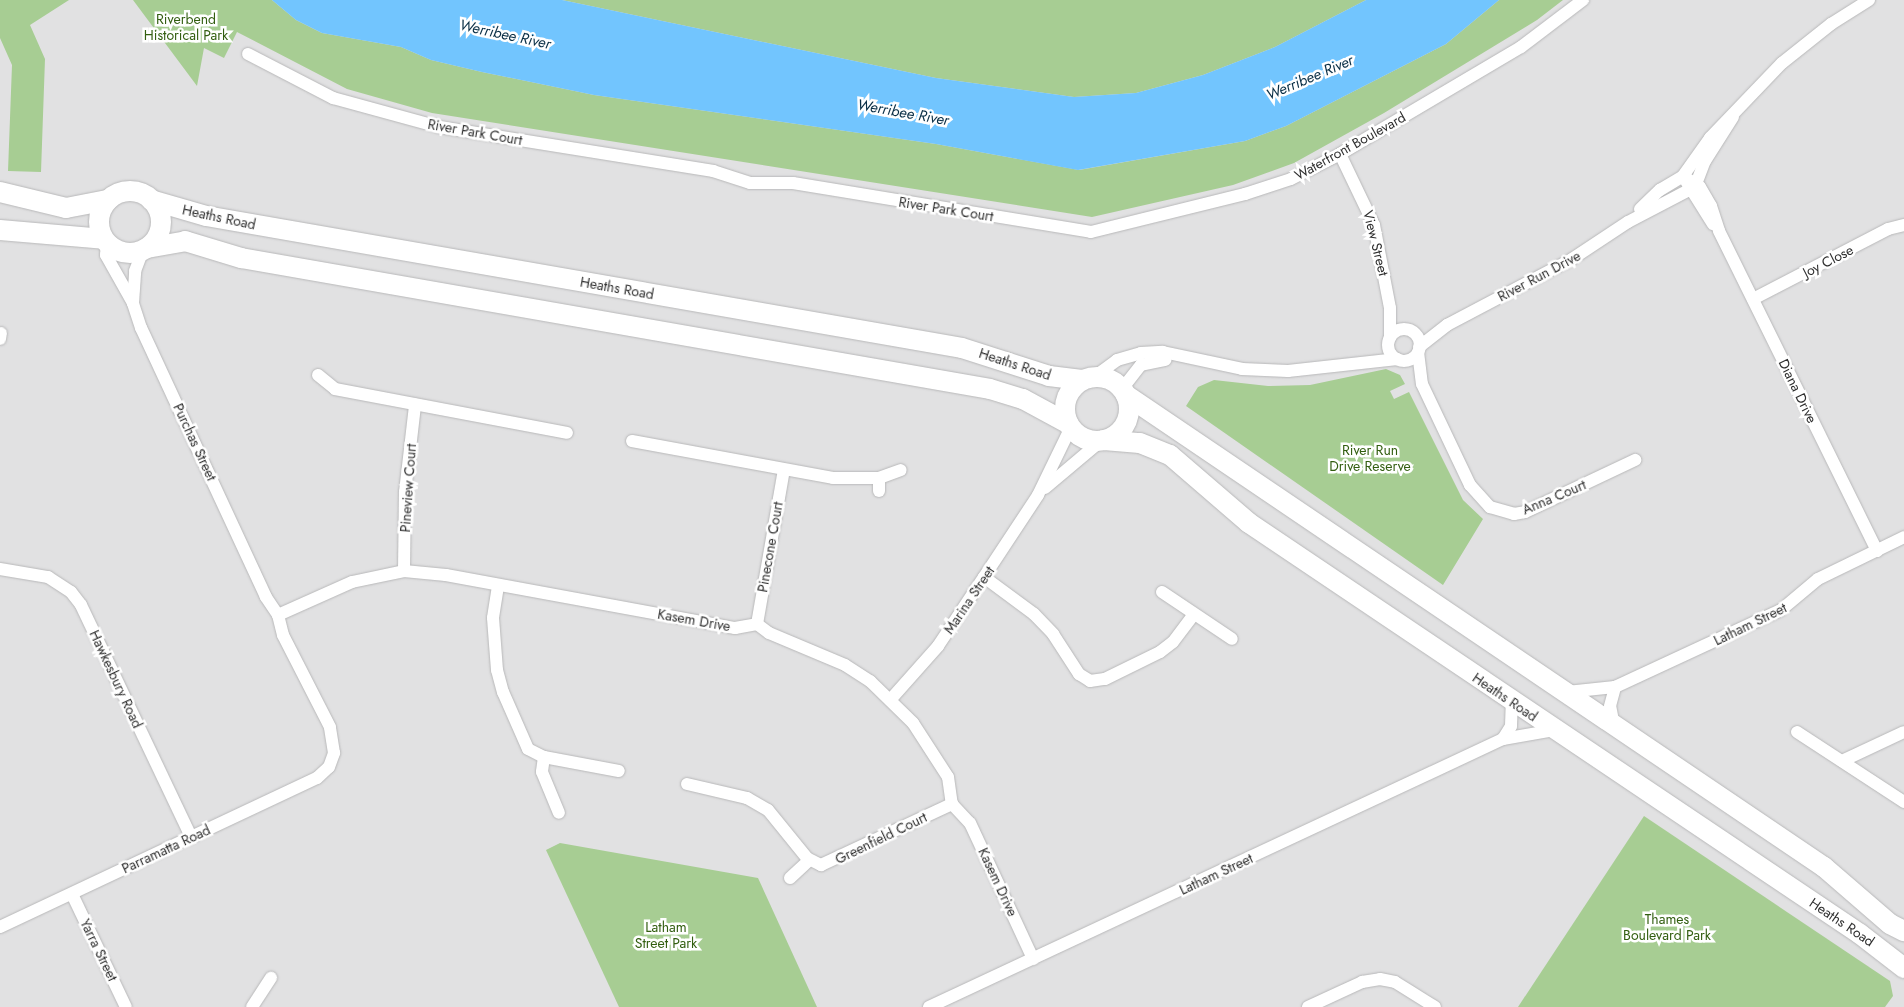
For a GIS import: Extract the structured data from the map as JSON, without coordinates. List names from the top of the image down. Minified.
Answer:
{"streets":{"main road":["Heaths Road"],"street":["River Park Court","Waterfront Boulevard","View Street","Joy Close","River Run Drive","Diana Drive","Purchas Street","Pineview Court","Anna Court","Pinecone Court","Marina Street","Kasem Drive","Latham Street","Hawkesbury Road","Greenfield Court","Parramatta Road","Yarra Street"]},"crossings":[["River Park Court","Waterfront Boulevard"],["Waterfront Boulevard","View Street"],["Heaths Road","Purchas Street"],["Heaths Road","Marina Street"],["Heaths Road","Latham Street"],["View Street","River Run Drive"],["View Street","Anna Court"],["Joy Close","Diana Drive"],["River Run Drive","Diana Drive"],["River Run Drive","Anna Court"],["Diana Drive","Latham Street"],["Purchas Street","Kasem Drive"],["Purchas Street","Parramatta Road"],["Pineview Court","Kasem Drive"],["Pinecone Court","Kasem Drive"],["Kasem Drive","Latham Street"],["Kasem Drive","Greenfield Court"],["Hawkesbury Road","Parramatta Road"],["Parramatta Road","Yarra Street"]],"water":["Werribee River"],"parks":["Riverbend Historical Park","River Run Drive Reserve","Thames Boulevard Park","Latham Street Park"]}
